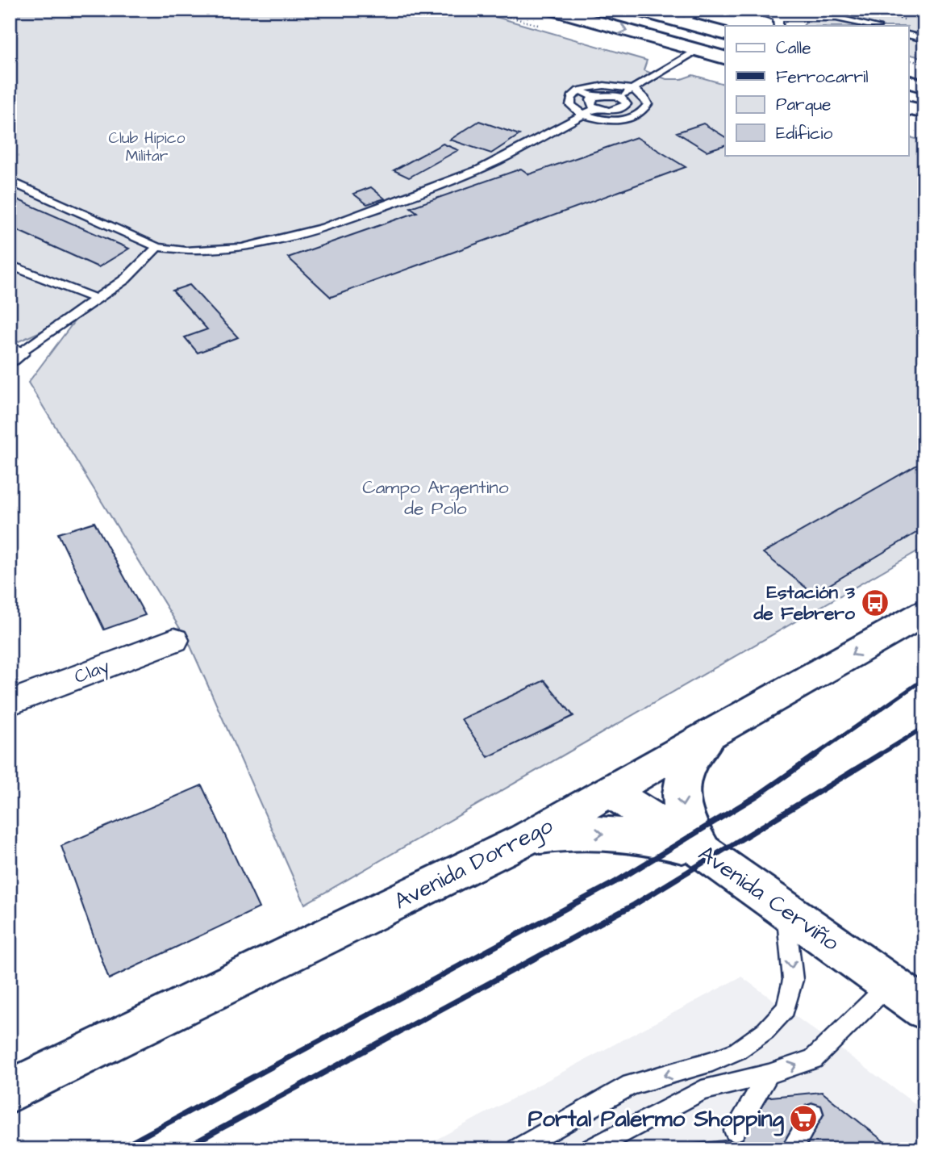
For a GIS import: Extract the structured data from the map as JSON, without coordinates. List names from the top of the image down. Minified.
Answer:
{"streets":{"main road":["Avenida Dorrego","Avenida Cerviño"],"street":["Clay"]},"crossings":[["Avenida Dorrego","Avenida Cerviño"]],"parks":["Club Hípico Militar","Campo Argentino de Polo"],"places":{"bus stop":["Estación 3 de Febrero"],"supermarket":["Portal Palermo Shopping"]},"legend":["Calle","Ferrocarril","Parque","Edificio"]}
